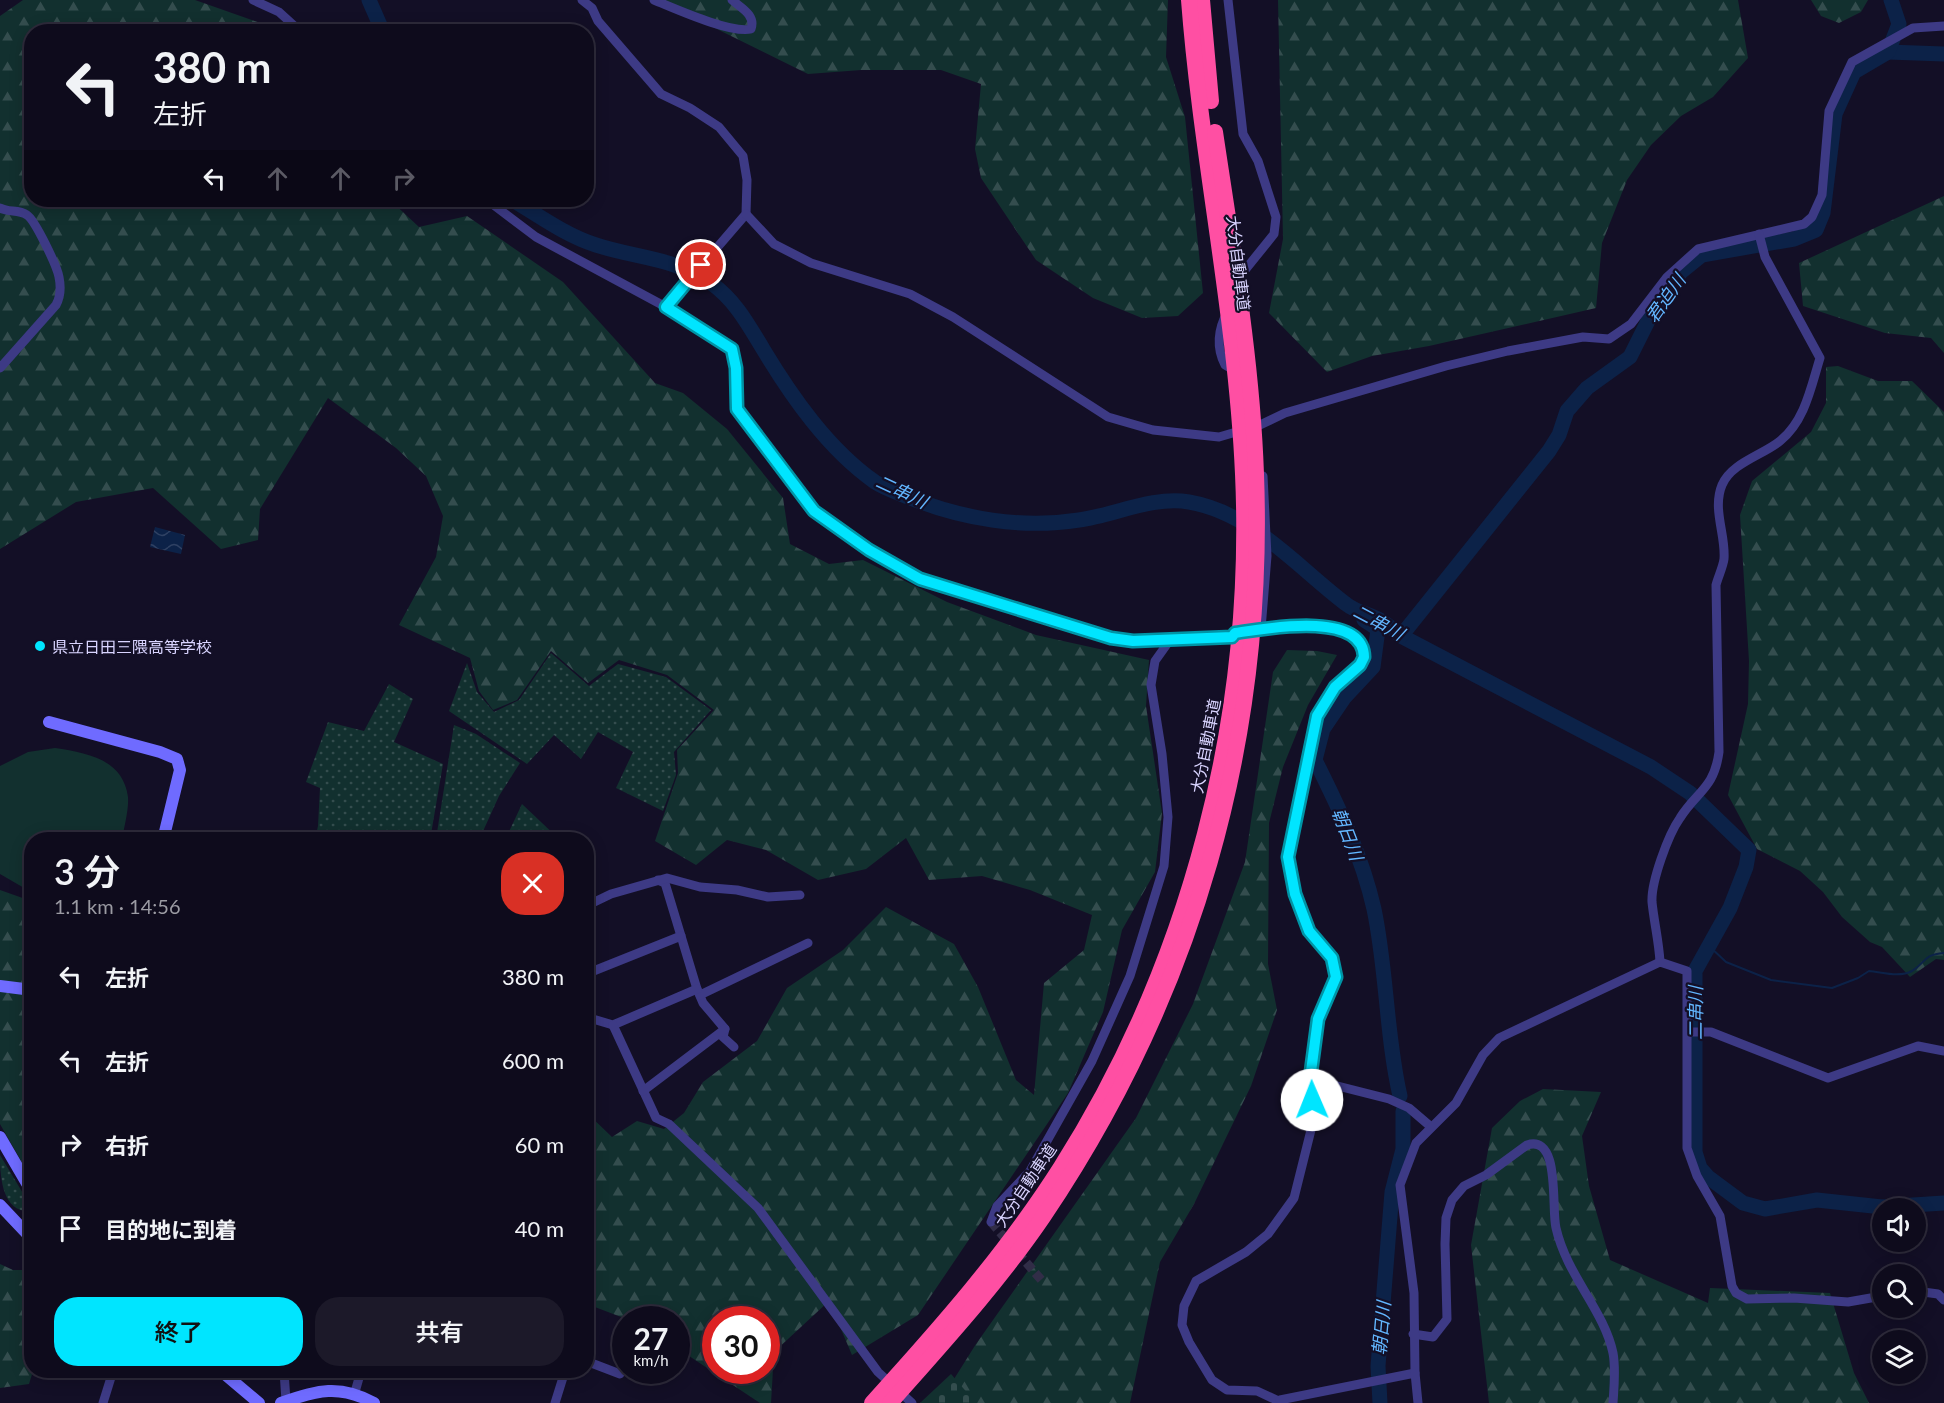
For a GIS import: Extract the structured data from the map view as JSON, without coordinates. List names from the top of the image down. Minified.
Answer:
{"streets":{"highway":["大分自動車道"]},"water":["君迫川","二串川","朝日川"],"places":["県立日田三隈高等学校"],"page":{"turn":["380 m","左折"],"heading":["3 分","1.1 km · 14:56"],"list":[{"name":"左折","value":"380 m"},{"name":"左折","value":"600 m"},{"name":"右折","value":"60 m"},{"name":"目的地に到着","value":"40 m"}],"buttons":["終了","共有"],"speed":"27 km/h","limit":"30"}}
